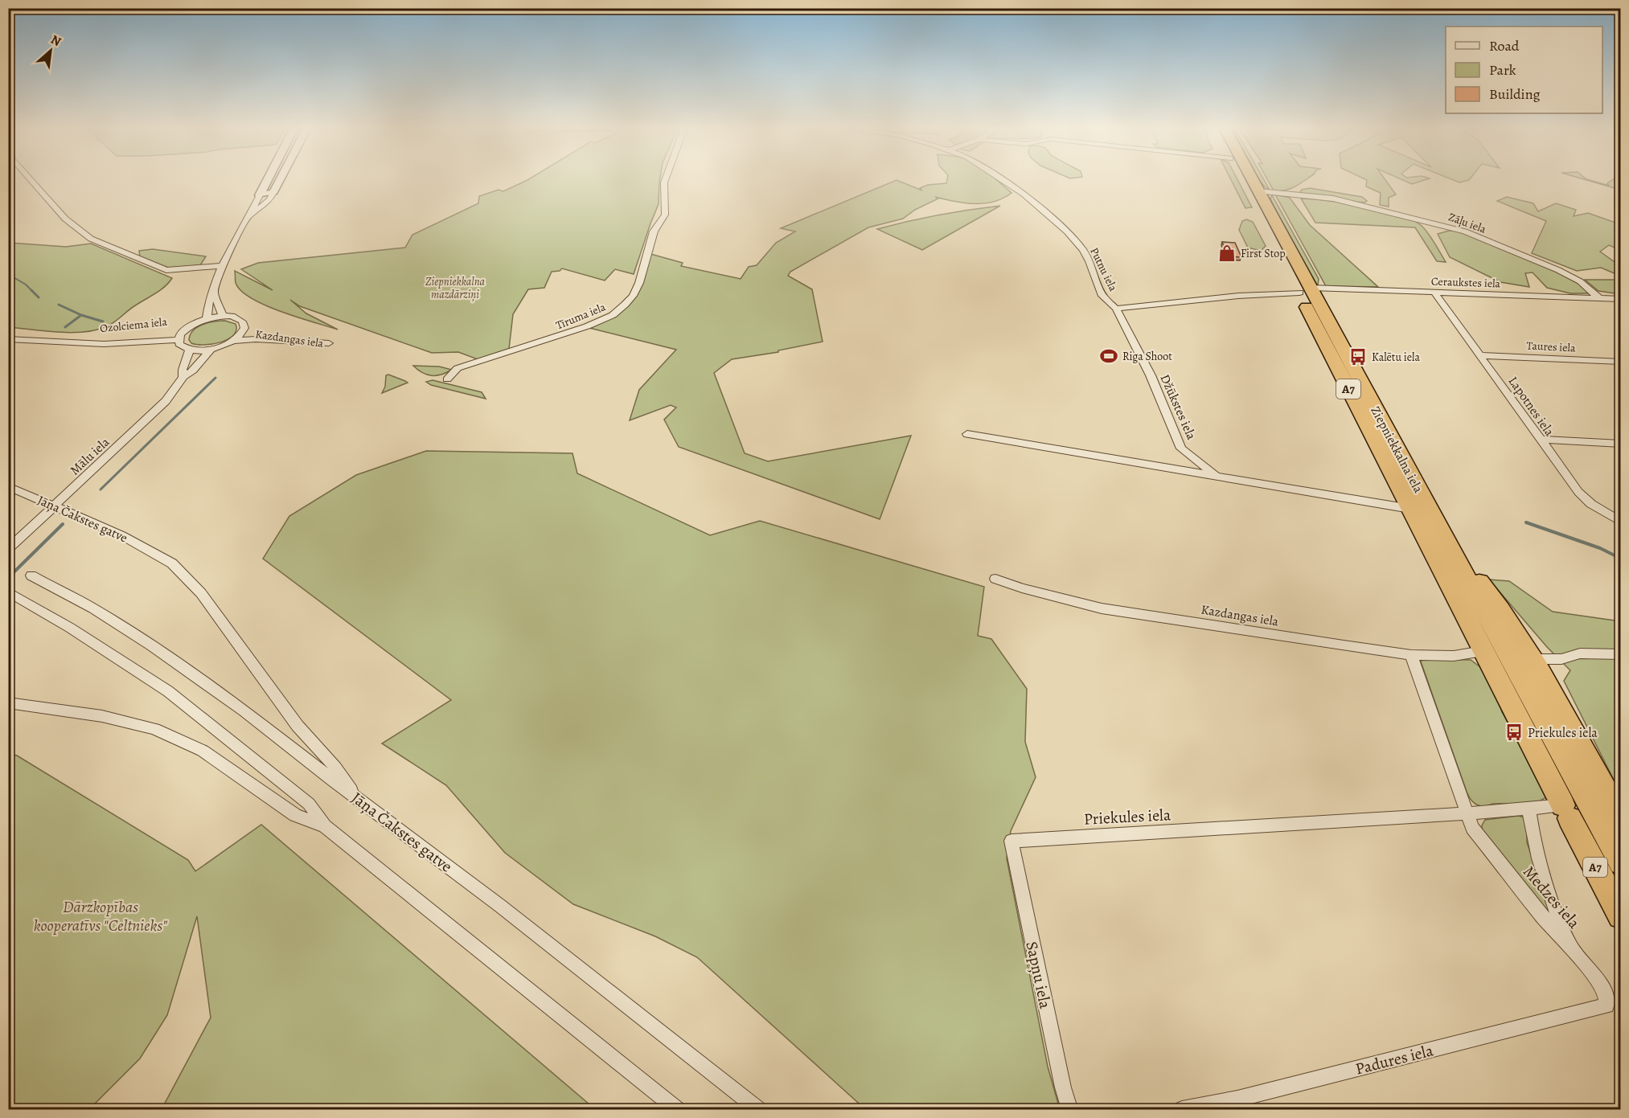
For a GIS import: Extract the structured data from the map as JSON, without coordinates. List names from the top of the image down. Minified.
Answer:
{"streets":{"highway":["A7","Ziepniekkalna iela"],"street":["Zāļu iela","Putnu iela","Ceraukstes iela","Tīruma iela","Ozolciema iela","Kazdangas iela","Taures iela","Lapotnes iela","Džūkstes iela","Mālu iela","Jāņa Čakstes gatve","Priekules iela","Medzes iela","Sapņu iela","Padures iela"]},"crossings":[["Zāļu iela","Ceraukstes iela"],["Zāļu iela","Ziepniekkalna iela"],["Putnu iela","Ceraukstes iela"],["Putnu iela","Džūkstes iela"],["Ceraukstes iela","Lapotnes iela"],["Ceraukstes iela","Džūkstes iela"],["Ceraukstes iela","Ziepniekkalna iela"],["Ozolciema iela","Kazdangas iela"],["Ozolciema iela","Mālu iela"],["Kazdangas iela","Ziepniekkalna iela"],["Kazdangas iela","Medzes iela"],["Taures iela","Lapotnes iela"],["Ziepniekkalna iela","Priekules iela"],["Mālu iela","Jāņa Čakstes gatve"],["Priekules iela","Medzes iela"],["Priekules iela","Sapņu iela"],["Medzes iela","Padures iela"]],"parks":["Ziepniekkalna mazdārziņi","Dārzkopības kooperatīvs \"Celtnieks\""],"places":{"shop":["First Stop"],"sports":["Riga Shoot"],"bus stop":["Kalētu iela","Priekules iela"]},"legend":["Road","Park","Building"],"north":"top right"}
